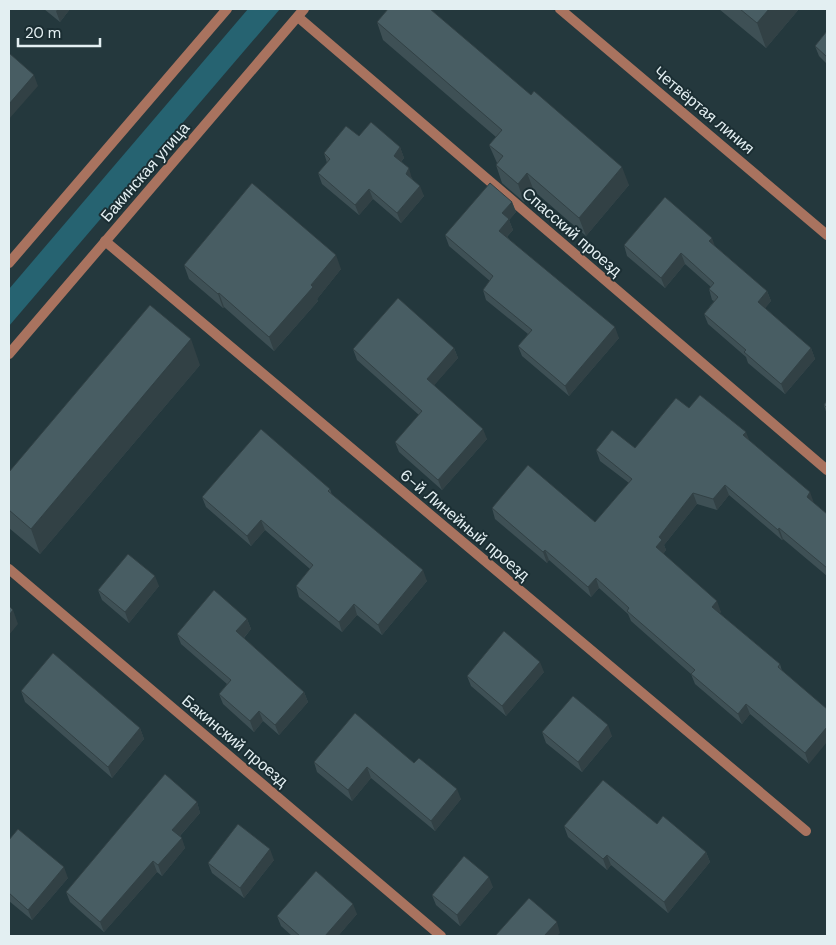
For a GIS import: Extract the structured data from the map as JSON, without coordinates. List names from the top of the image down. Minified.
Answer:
{"streets":{"street":["Четвёртая линия","Бакинская улица","Спасский проезд","6-й Линейный проезд","Бакинский проезд"]},"crossings":[["Бакинская улица","Спасский проезд"],["Бакинская улица","6-й Линейный проезд"]],"scale_bar":"20 m"}
